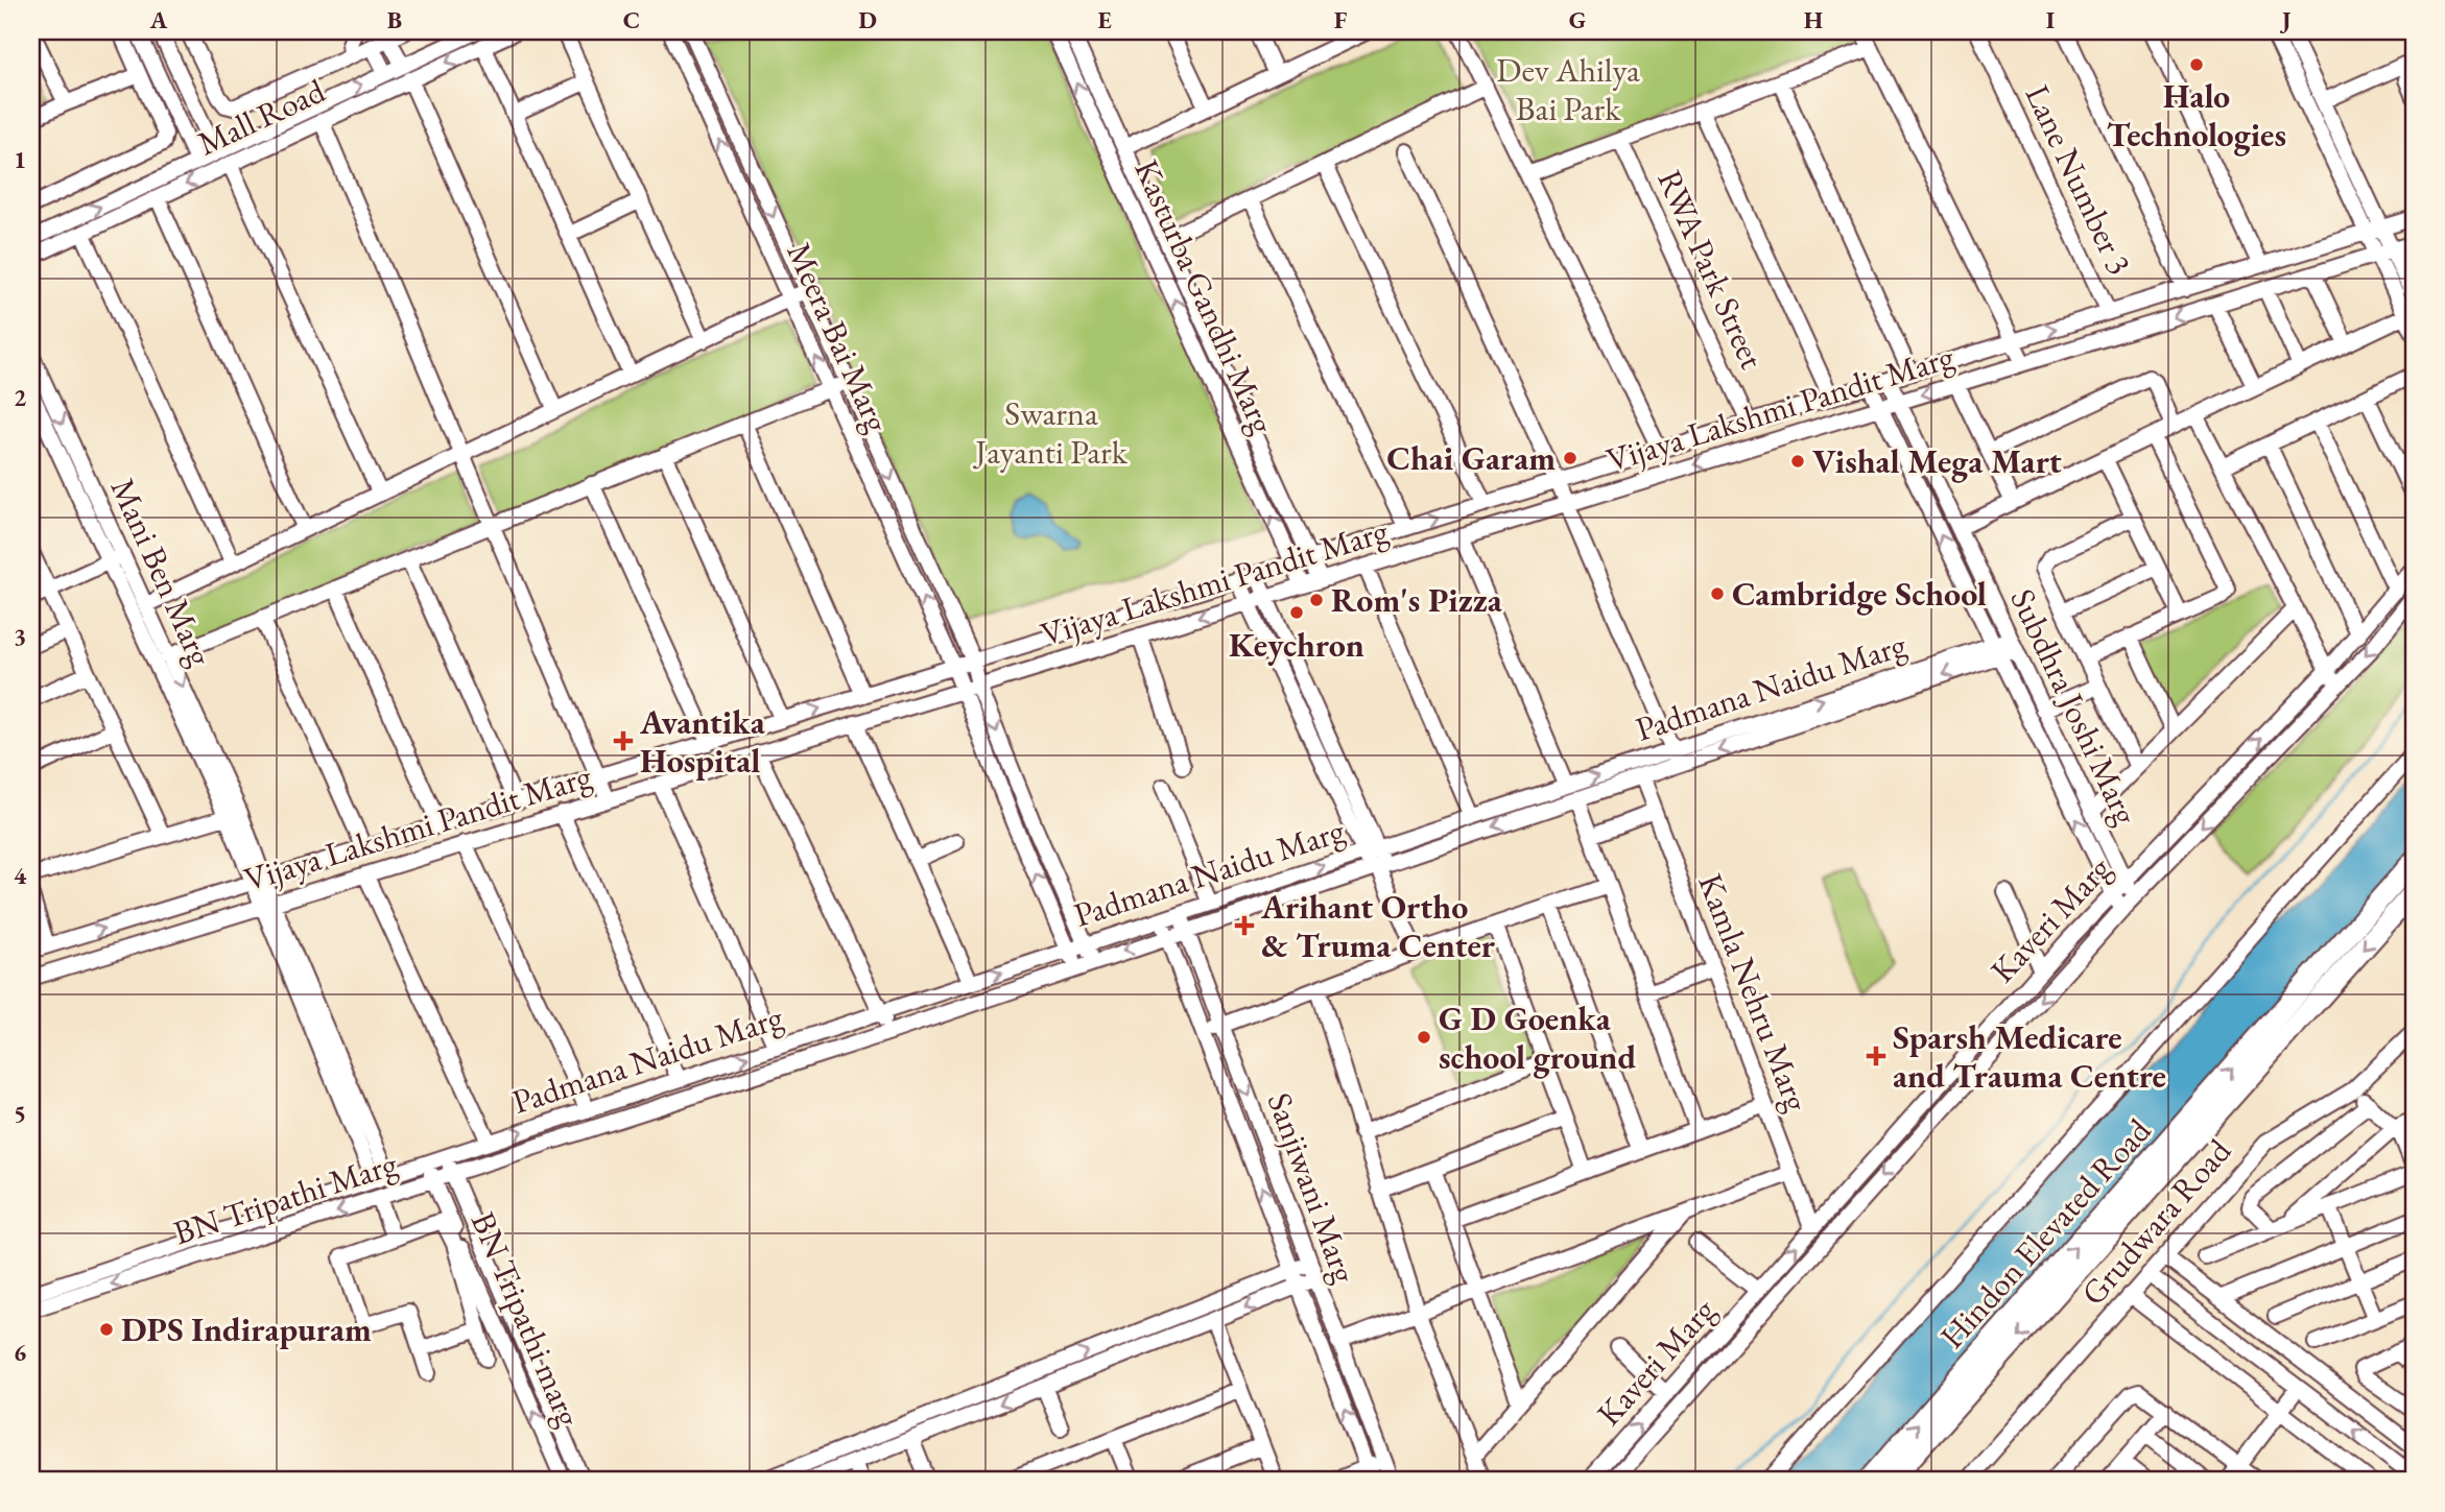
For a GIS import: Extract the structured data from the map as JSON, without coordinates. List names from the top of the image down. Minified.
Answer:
{"streets":{"highway":["Hindon Elevated Road"],"street":["Mall Road","Lane Number 3","RWA Park Street","Kasturba Gandhi Marg","Meera Bai Marg","Vijaya Lakshmi Pandit Marg","Mani Ben Marg","Padmana Naidu Marg","Subdhra Joshi Marg","Kaveri Marg","Kamla Nehru Marg","Sanjiwani Marg","BN Tripathi Marg","Grudwara Road","BN Tripathi marg"]},"crossings":[["Lane Number 3","Vijaya Lakshmi Pandit Marg"],["RWA Park Street","Vijaya Lakshmi Pandit Marg"],["Kasturba Gandhi Marg","Vijaya Lakshmi Pandit Marg"],["Meera Bai Marg","Vijaya Lakshmi Pandit Marg"],["Meera Bai Marg","Padmana Naidu Marg"],["Vijaya Lakshmi Pandit Marg","Mani Ben Marg"],["Vijaya Lakshmi Pandit Marg","Subdhra Joshi Marg"],["Mani Ben Marg","BN Tripathi Marg"],["Padmana Naidu Marg","Subdhra Joshi Marg"],["Padmana Naidu Marg","Kamla Nehru Marg"],["Padmana Naidu Marg","Sanjiwani Marg"],["Padmana Naidu Marg","BN Tripathi Marg"],["Padmana Naidu Marg","BN Tripathi marg"],["Subdhra Joshi Marg","Kaveri Marg"],["Kaveri Marg","Kamla Nehru Marg"],["BN Tripathi Marg","BN Tripathi marg"]],"parks":["Dev Ahilya Bai Park","Swarna Jayanti Park"],"places":{"other":["Halo Technologies","Chai Garam","Vishal Mega Mart","Cambridge School","Rom's Pizza","Keychron","G D Goenka school ground","DPS Indirapuram"],"health":["Avantika Hospital","Arihant Ortho & Truma Center","Sparsh Medicare and Trauma Centre"]},"grid":{"columns":["A","B","C","D","E","F","G","H","I","J"],"rows":["1","2","3","4","5","6"]}}
